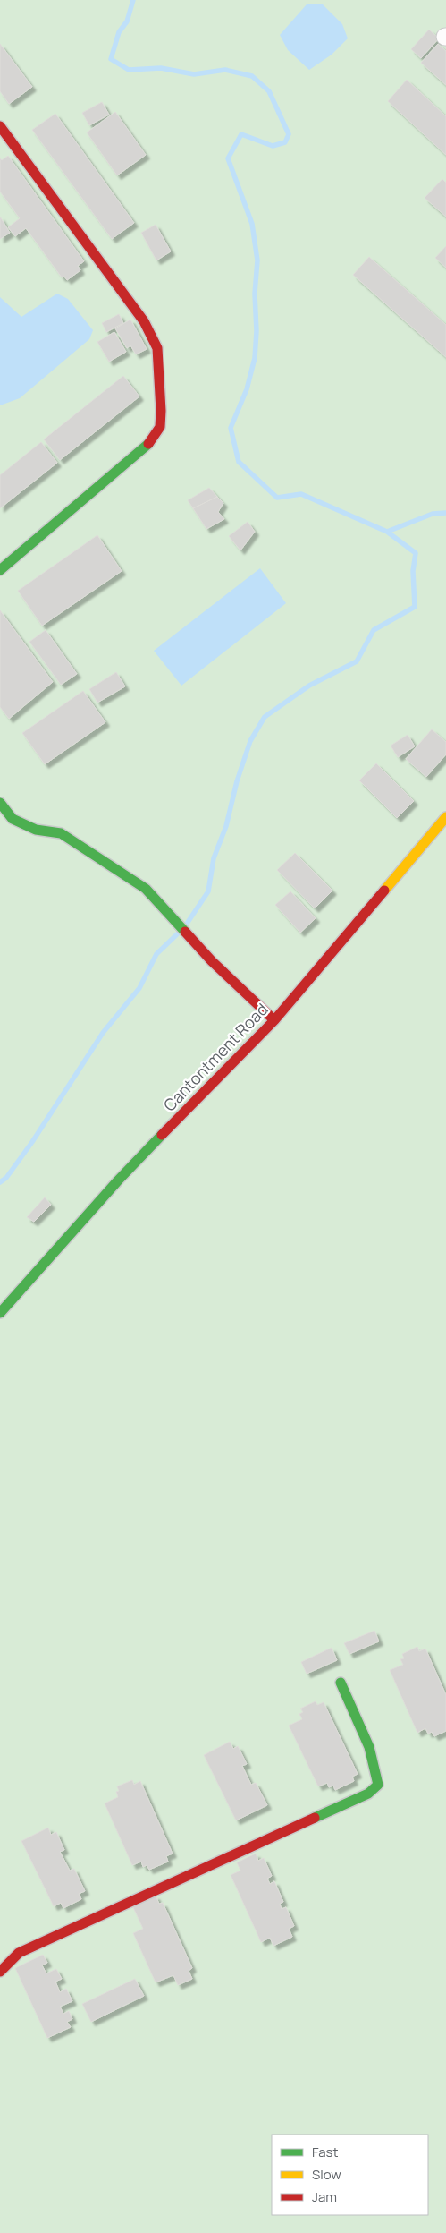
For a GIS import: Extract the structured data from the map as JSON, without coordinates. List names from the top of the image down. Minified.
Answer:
{"streets":{"street":["Cantontment Road"]},"legend":["Fast","Slow","Jam"]}
